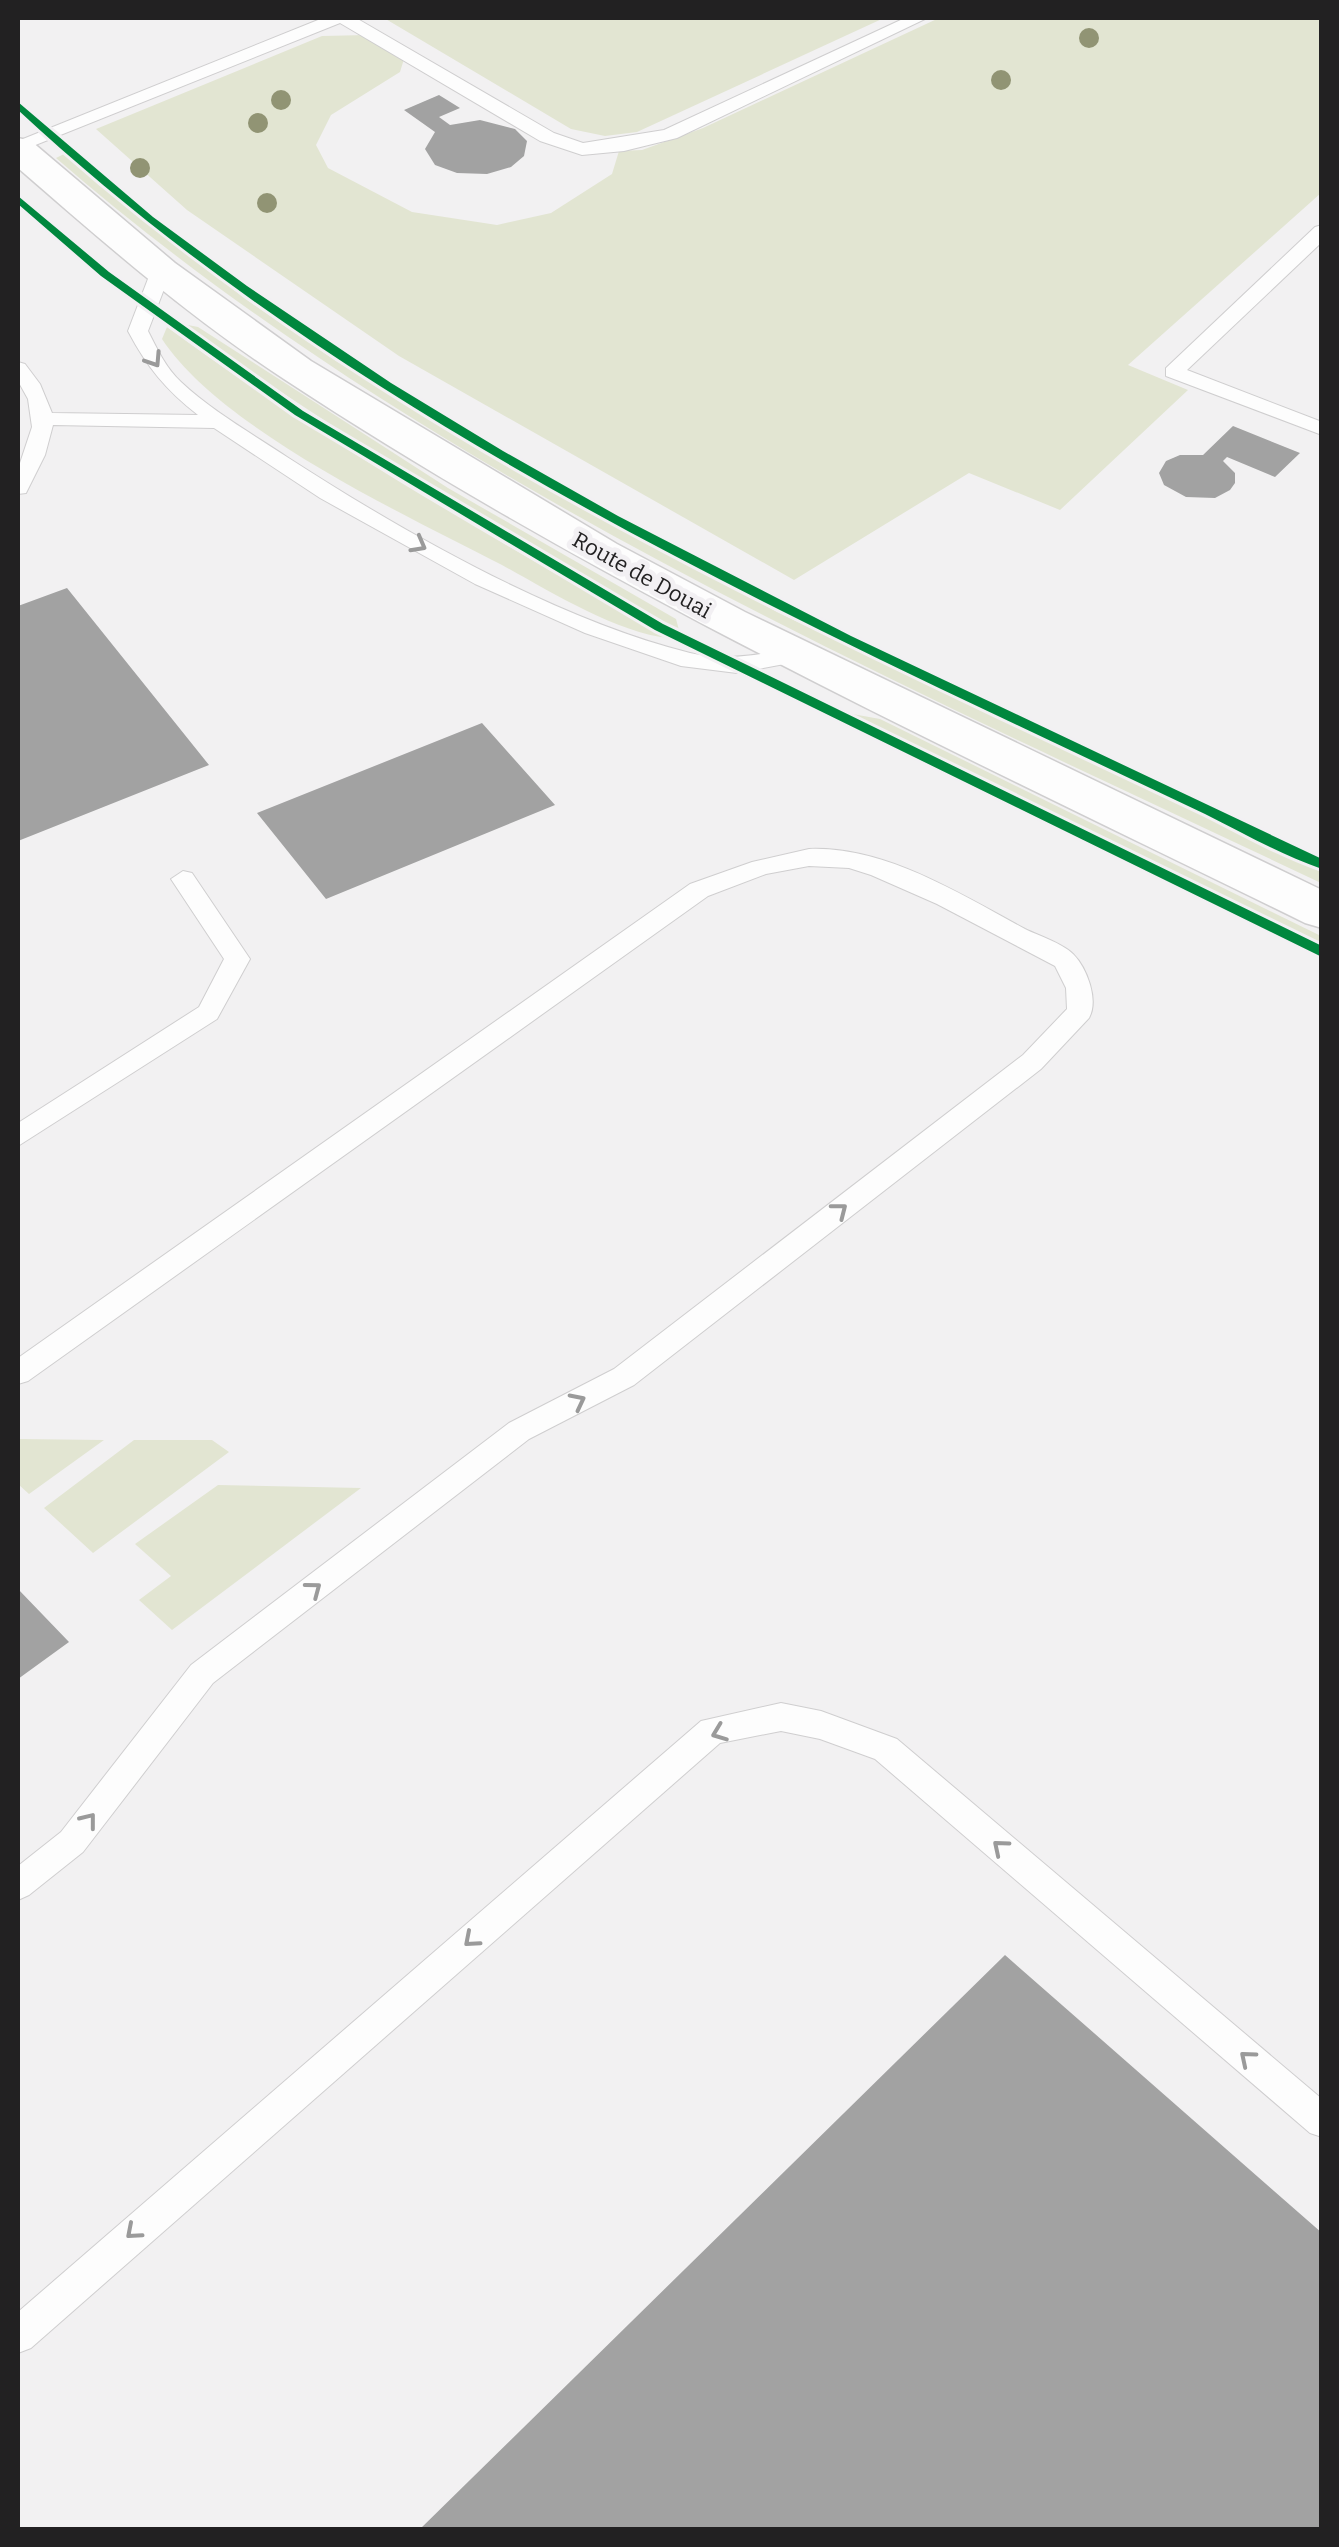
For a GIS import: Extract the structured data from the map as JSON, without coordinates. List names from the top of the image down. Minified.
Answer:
{"streets":{"main road":["Route de Douai"]}}
